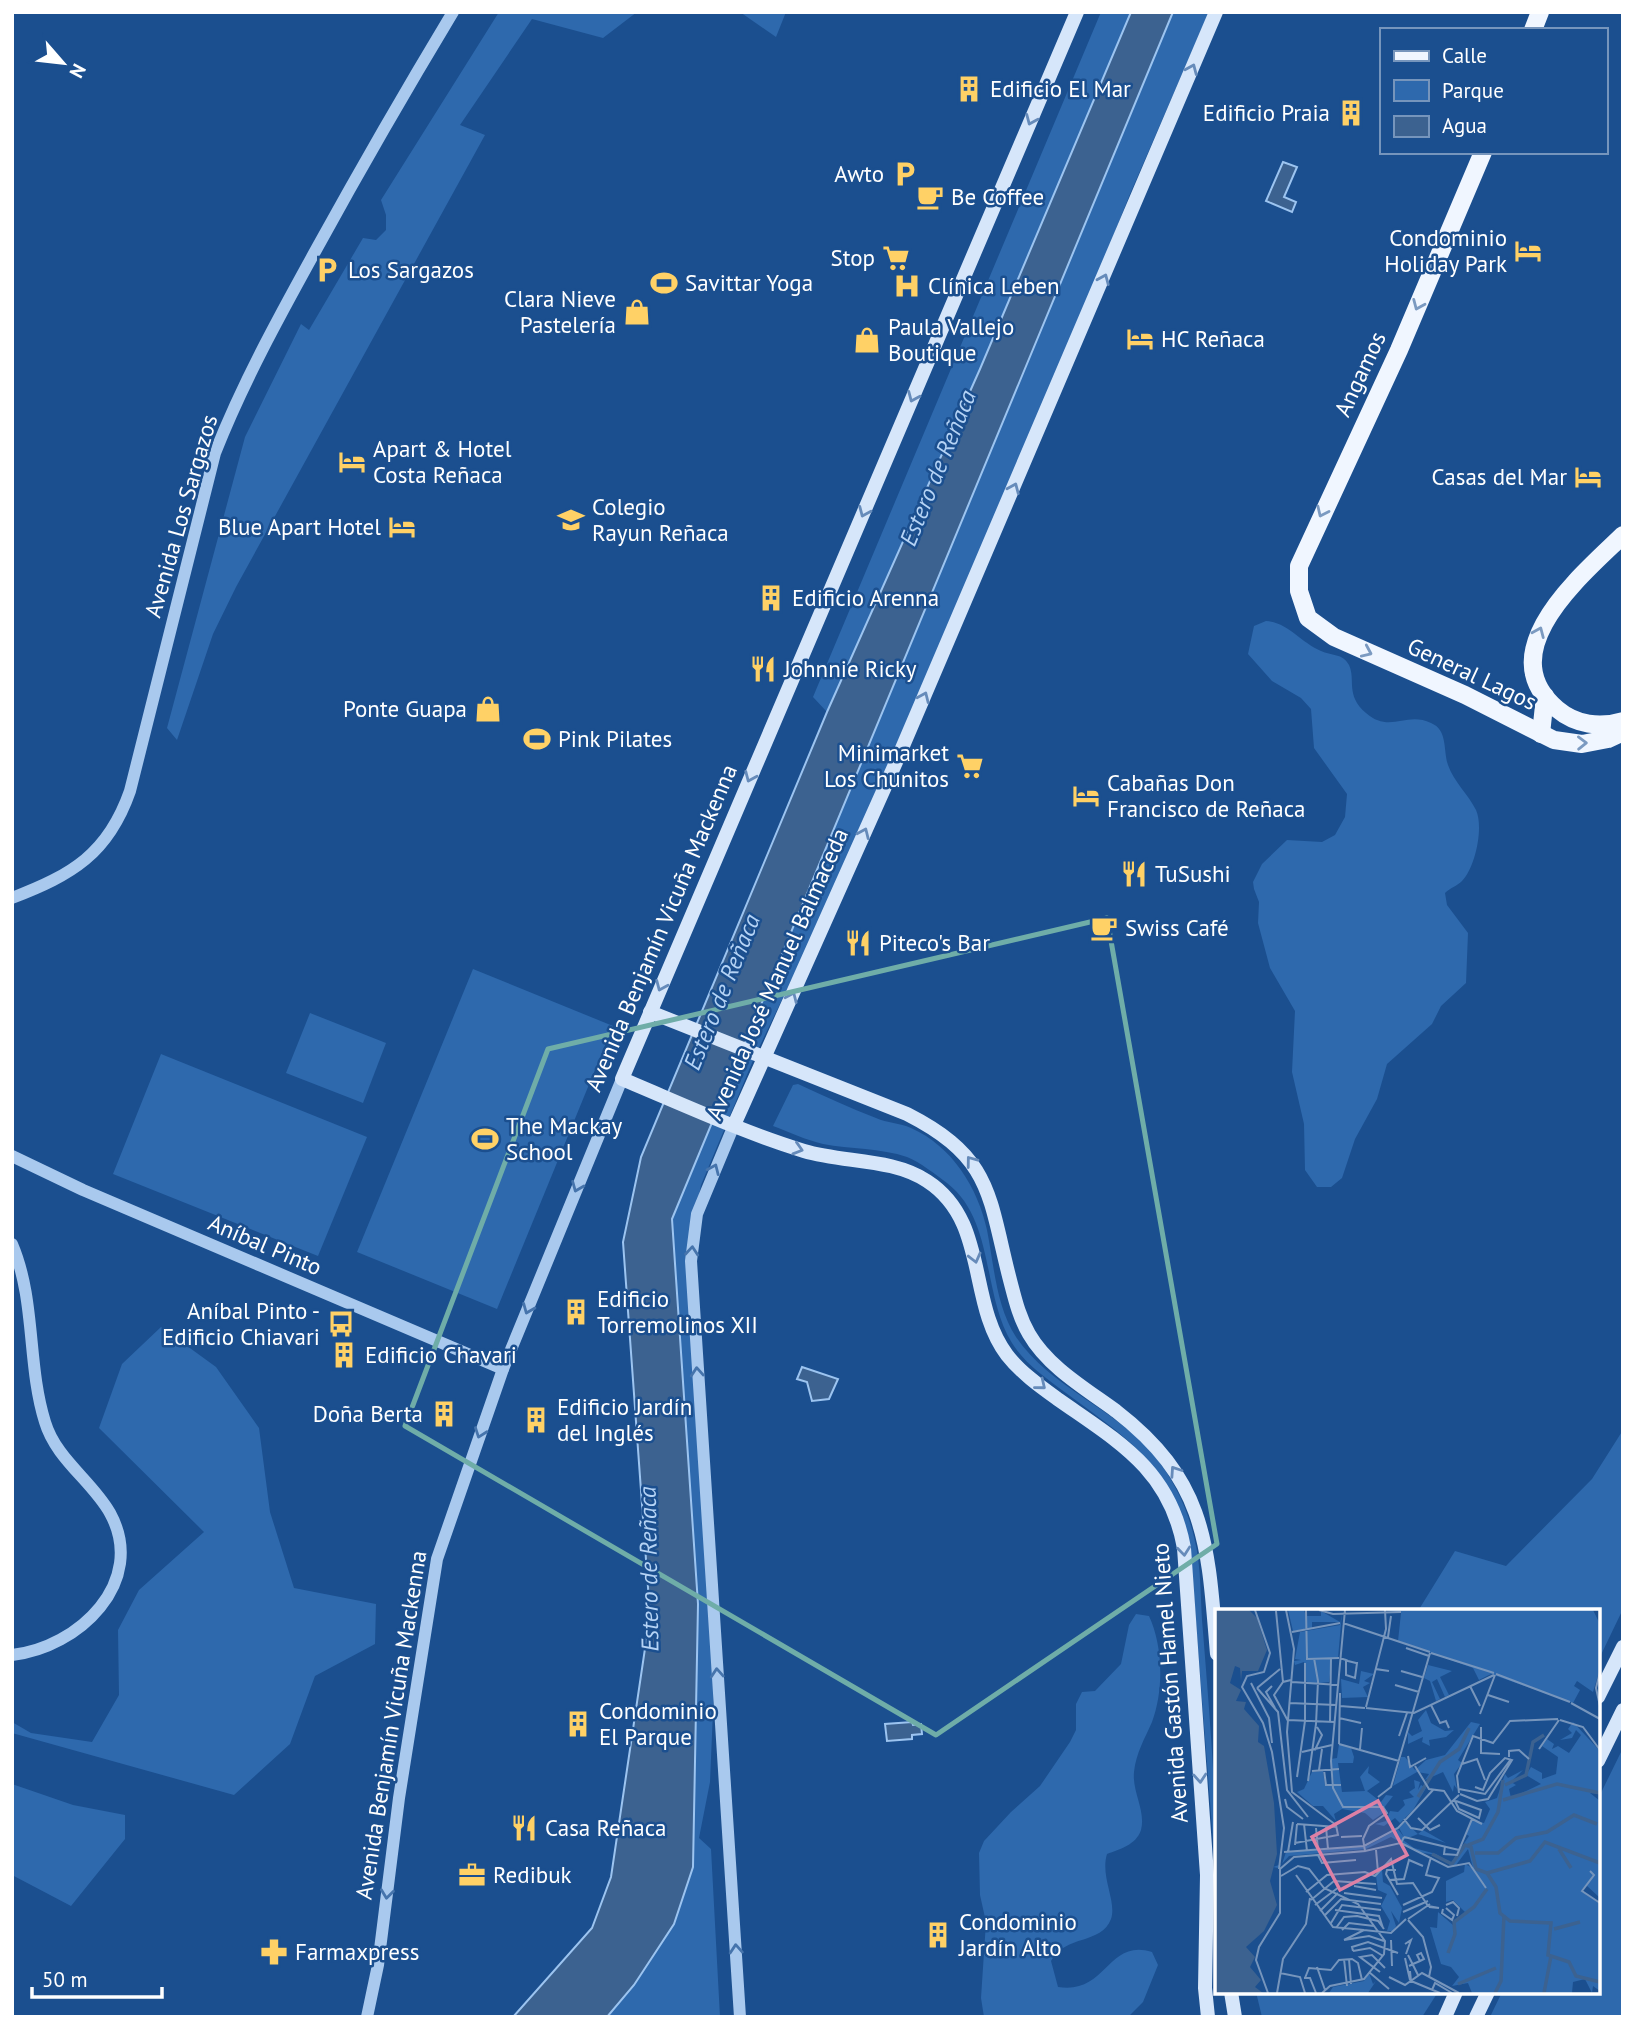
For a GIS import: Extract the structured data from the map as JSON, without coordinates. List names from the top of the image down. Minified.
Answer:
{"streets":{"main road":["Angamos","General Lagos","Avenida Benjamín Vicuña Mackenna","Avenida José Manuel Balmaceda","Avenida Gastón Hamel Nieto"],"street":["Avenida Los Sargazos","Aníbal Pinto"]},"crossings":[["Angamos","General Lagos"],["Avenida Benjamín Vicuña Mackenna","Aníbal Pinto"],["Avenida Benjamín Vicuña Mackenna","Avenida Gastón Hamel Nieto"],["Avenida José Manuel Balmaceda","Avenida Gastón Hamel Nieto"]],"one_way":["Angamos","General Lagos","Avenida Benjamín Vicuña Mackenna","Avenida José Manuel Balmaceda"],"water":["Estero de Reñaca"],"places":{"building":["Edificio El Mar","Edificio Praia","Edificio Arenna","Edificio Torremolinos XII","Edificio Chavari","Doña Berta","Edificio Jardín del Inglés","Condominio El Parque","Condominio Jardín Alto"],"parking":["Awto","Los Sargazos"],"cafe":["Be Coffee","Swiss Café"],"hotel":["Condominio Holiday Park","HC Reñaca","Apart & Hotel Costa Reñaca","Casas del Mar","Blue Apart Hotel","Cabañas Don Francisco de Reñaca"],"supermarket":["Stop","Minimarket Los Chunitos"],"sports":["Savittar Yoga","Pink Pilates","The Mackay School"],"hospital":["Clínica Leben"],"shop":["Clara Nieve Pastelería","Paula Vallejo Boutique","Ponte Guapa"],"school or university":["Colegio Rayun Reñaca"],"restaurant":["Johnnie Ricky","TuSushi","Piteco's Bar","Casa Reñaca"],"bus stop":["Aníbal Pinto - Edificio Chiavari"],"office":["Redibuk"],"pharmacy":["Farmaxpress"]},"legend":["Calle","Parque","Agua"],"scale_bar":"50 m","north":"bottom right"}
